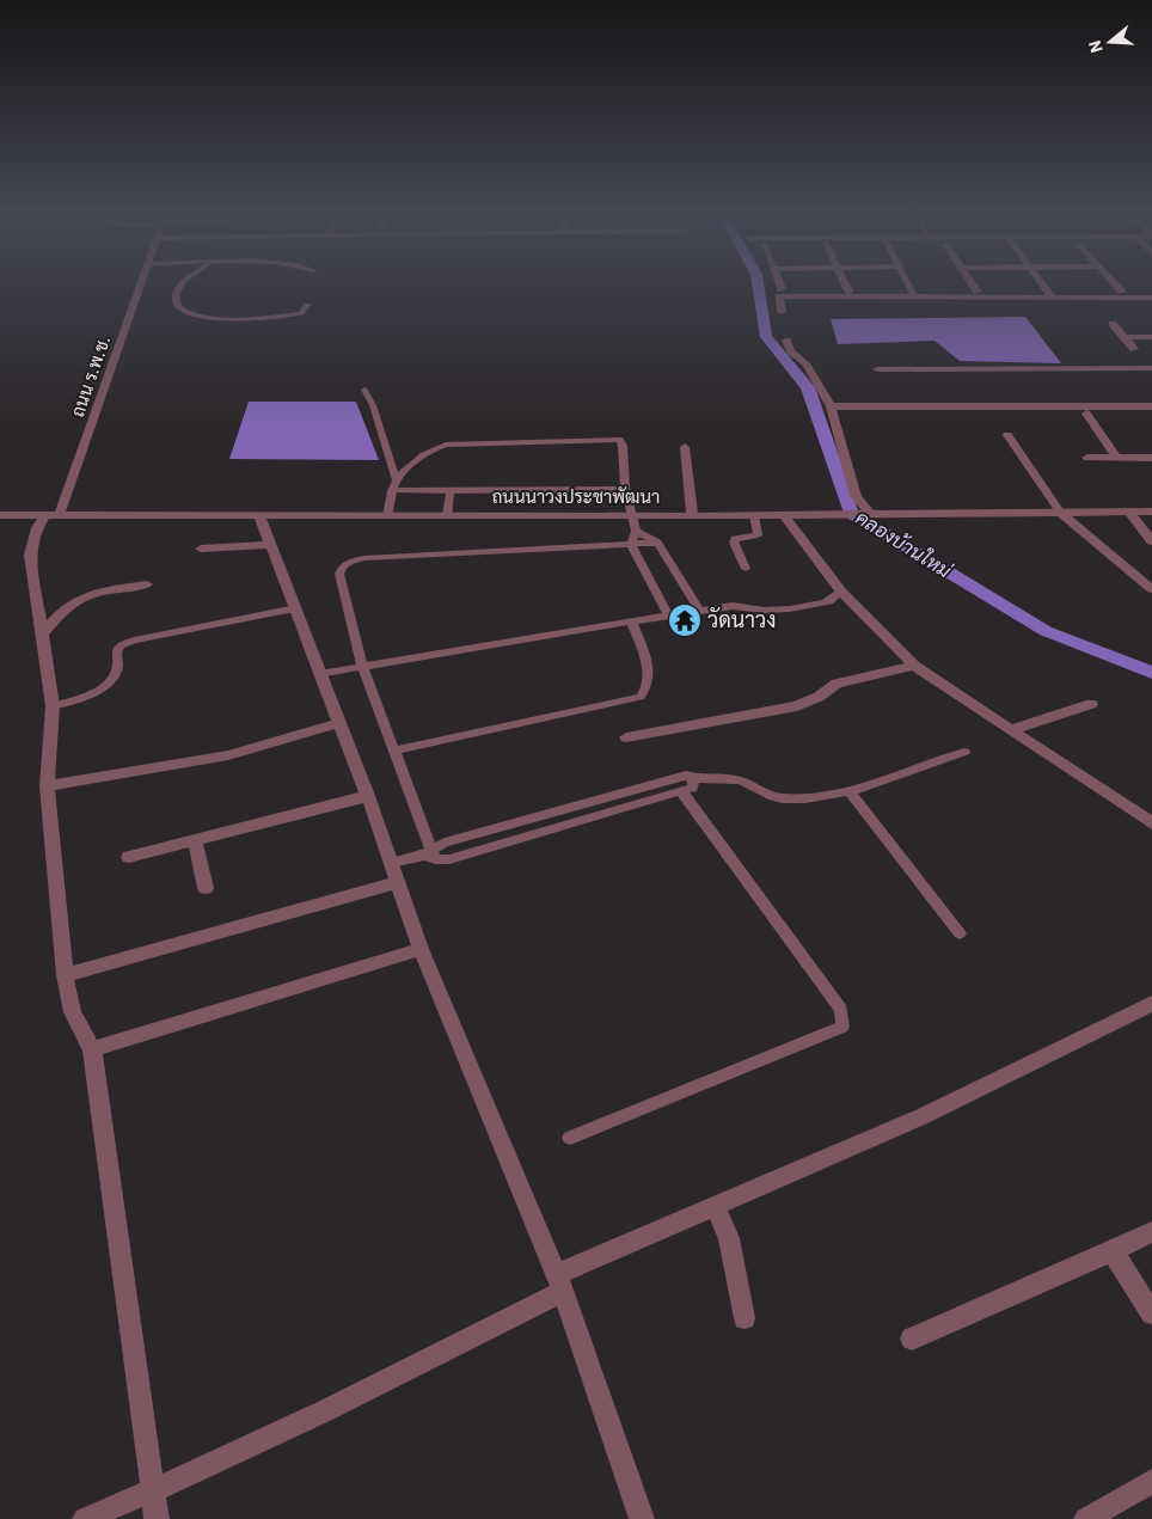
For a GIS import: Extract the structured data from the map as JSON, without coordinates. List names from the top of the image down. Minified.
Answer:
{"streets":{"street":["ถนน ร.พ.ช.","ถนนนาวงประชาพัฒนา"]},"crossings":[["ถนน ร.พ.ช.","ถนนนาวงประชาพัฒนา"]],"water":["คลองบ้านใหม่"],"places":{"temple":["วัดนาวง"]},"north":"left"}
